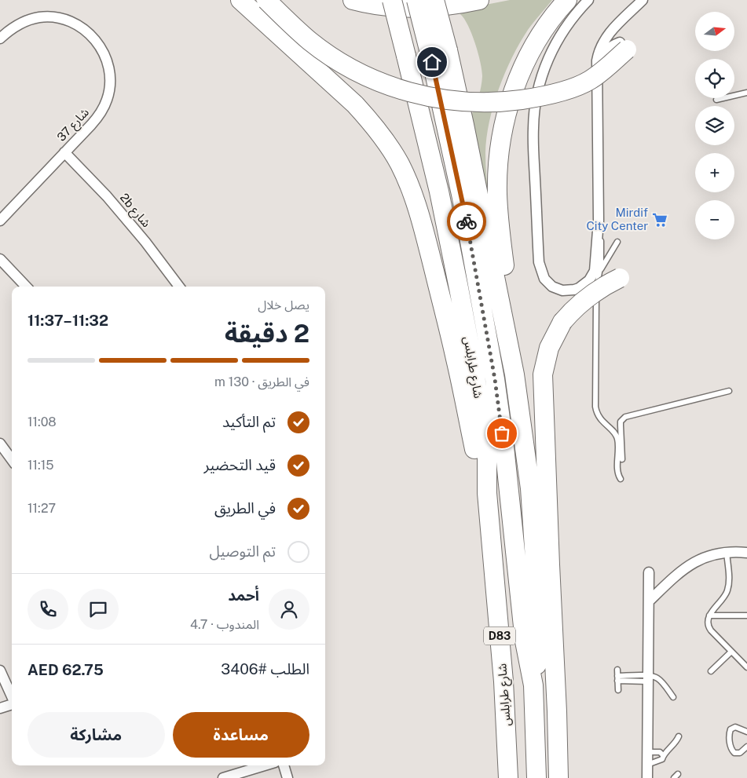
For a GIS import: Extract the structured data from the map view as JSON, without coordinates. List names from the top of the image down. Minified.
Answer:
{"streets":{"highway":["شارع طرابلس","D83"],"street":["شارع 37","2b شارع"]},"crossings":[["شارع 37","2b شارع"]],"places":{"supermarket":["Mirdif City Center"]},"north":"right","page":{"map_buttons":["+","−"],"heading":["2 دقيقة","يصل خلال","11:32–11:37"],"panel":["أحمد","المندوب · 4.7","الطلب #3406","AED 62.75"],"bar":"في الطريق · 130 m","list":[["تم التأكيد","11:08"],["قيد التحضير","11:15"],["في الطريق","11:27"],"تم التوصيل"],"buttons":["مساعدة","مشاركة"]}}
